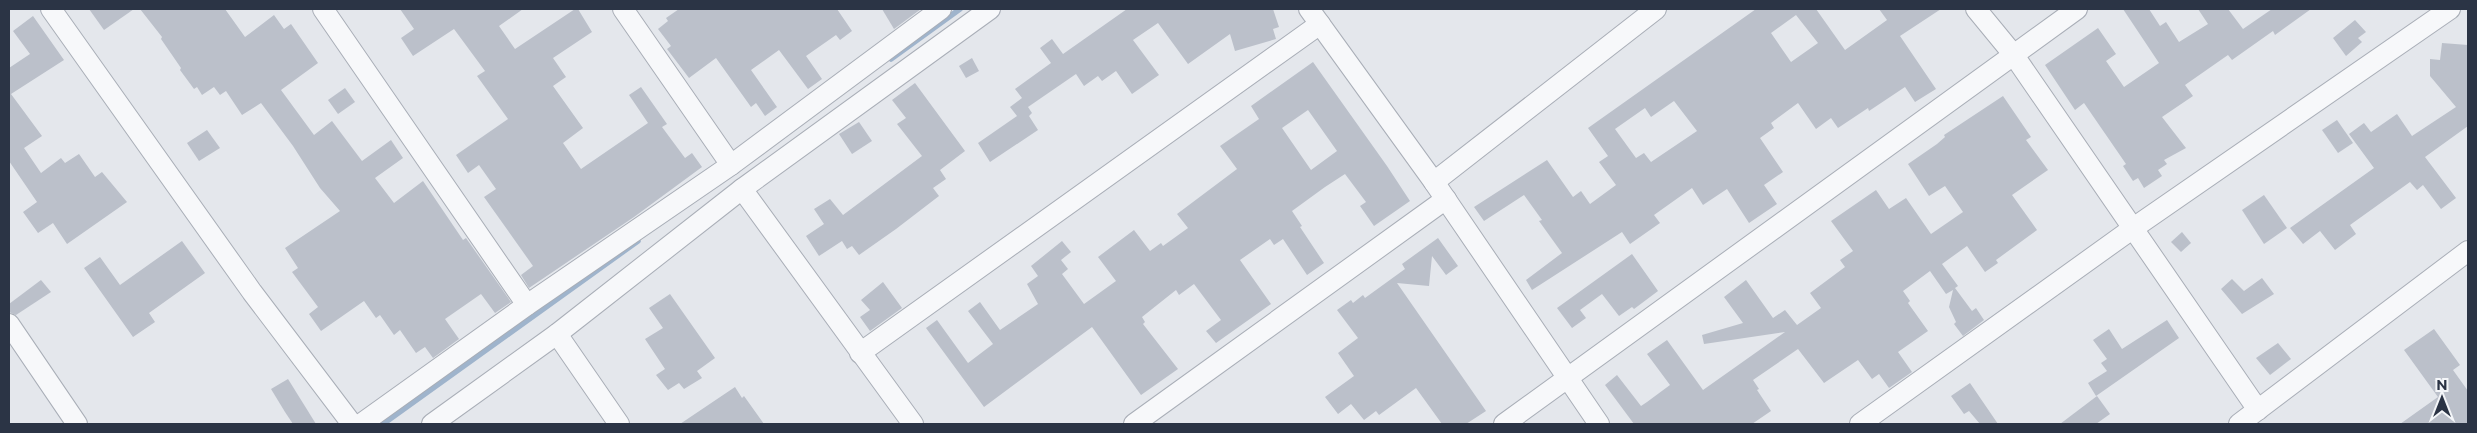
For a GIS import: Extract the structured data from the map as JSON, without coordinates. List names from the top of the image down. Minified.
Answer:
{"north":"top"}
